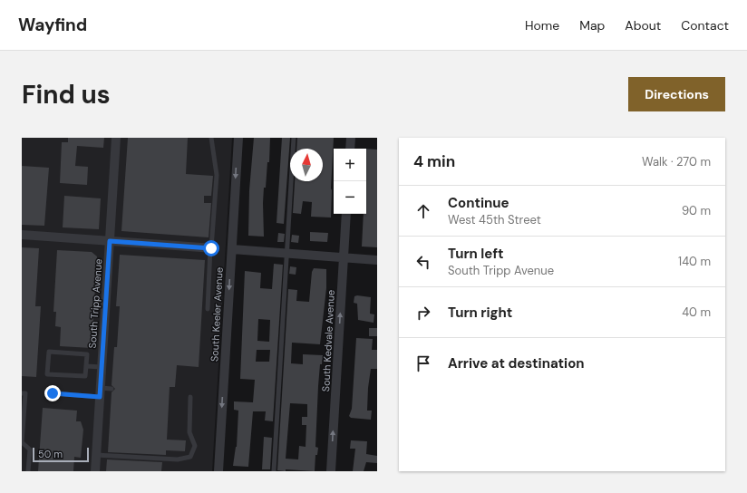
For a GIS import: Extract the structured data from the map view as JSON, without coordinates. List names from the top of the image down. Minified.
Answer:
{"streets":{"street":["South Tripp Avenue","South Keeler Avenue","South Kedvale Avenue"]},"one_way":["South Keeler Avenue","South Kedvale Avenue"],"scale_bar":"50 m","north":"top","page":{"header":"Wayfind","nav":["Home","Map","About","Contact"],"buttons":"Directions","title":"Find us","heading":["4 min","Walk · 270 m"],"map_buttons":["+","−"],"list":[["Continue","West 45th Street","90 m"],["Turn left","South Tripp Avenue","140 m"],["Turn right","40 m"],"Arrive at destination"],"scale":"50 m"}}
